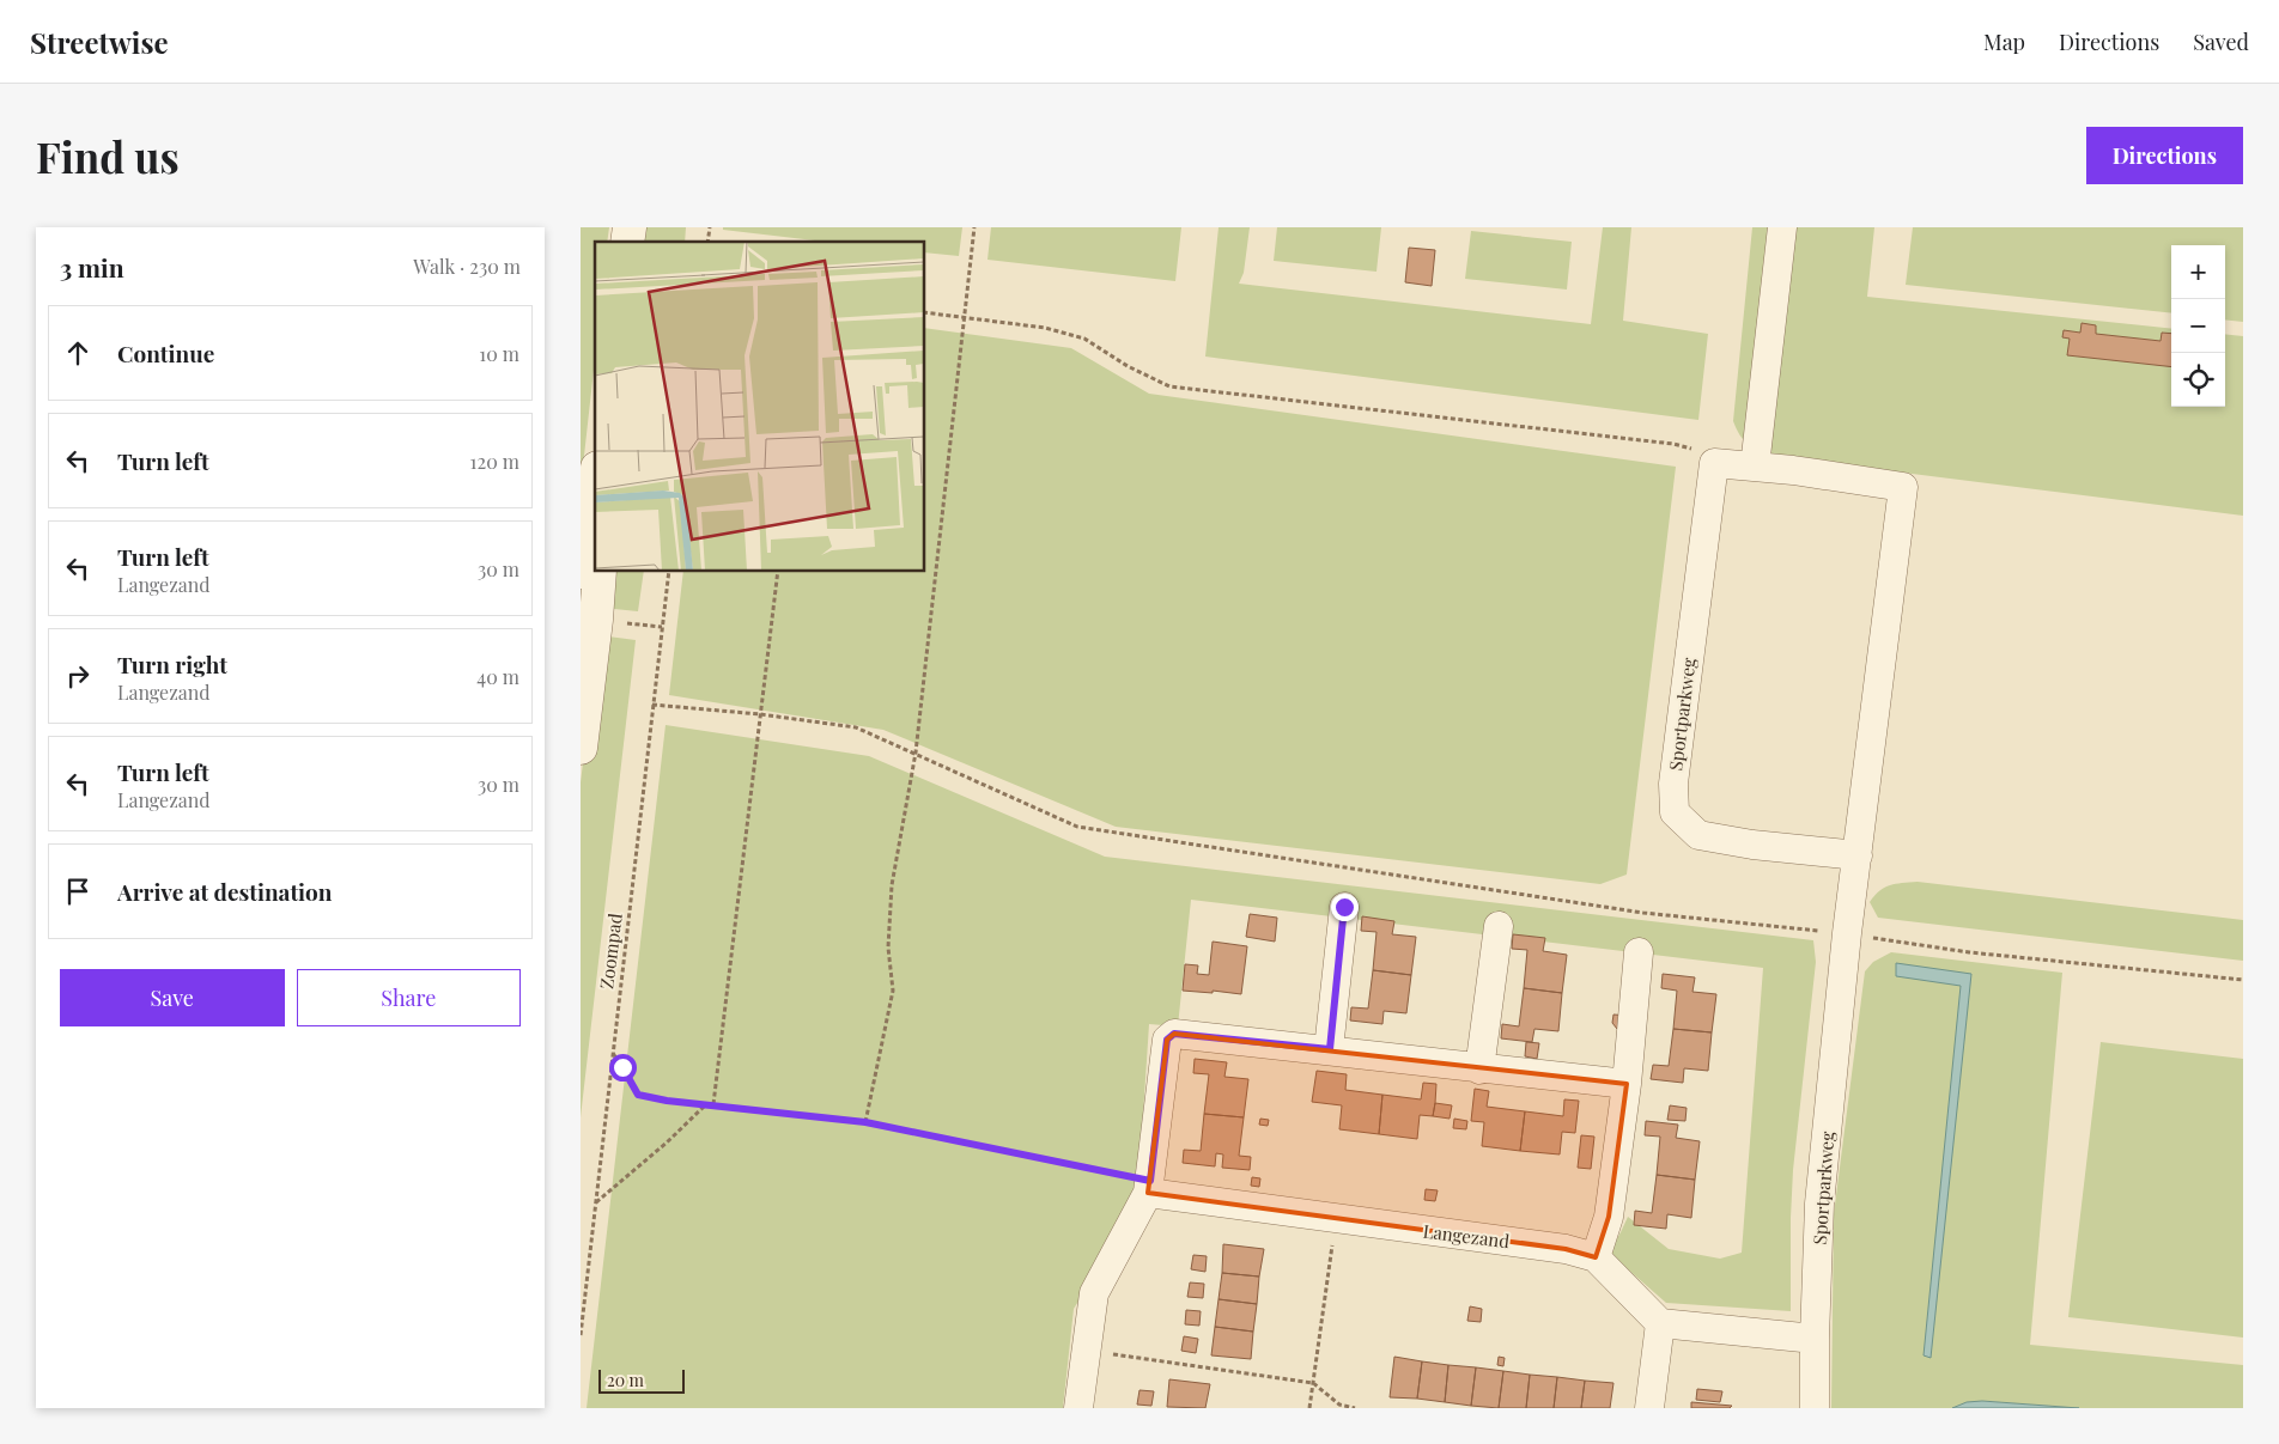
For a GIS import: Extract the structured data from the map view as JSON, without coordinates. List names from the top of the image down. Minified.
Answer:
{"streets":{"street":["Sportparkweg","Langezand"],"path":["Zoompad"]},"scale_bar":"20 m","page":{"header":"Streetwise","nav":["Map","Directions","Saved"],"buttons":["Directions",["Save","Share"]],"title":"Find us","heading":["3 min","Walk · 230 m"],"map_buttons":["+","−"],"list":[["Continue","10 m"],["Turn left","120 m"],["Turn left","Langezand","30 m"],["Turn right","Langezand","40 m"],["Turn left","Langezand","30 m"],"Arrive at destination"],"scale":"20 m"}}
